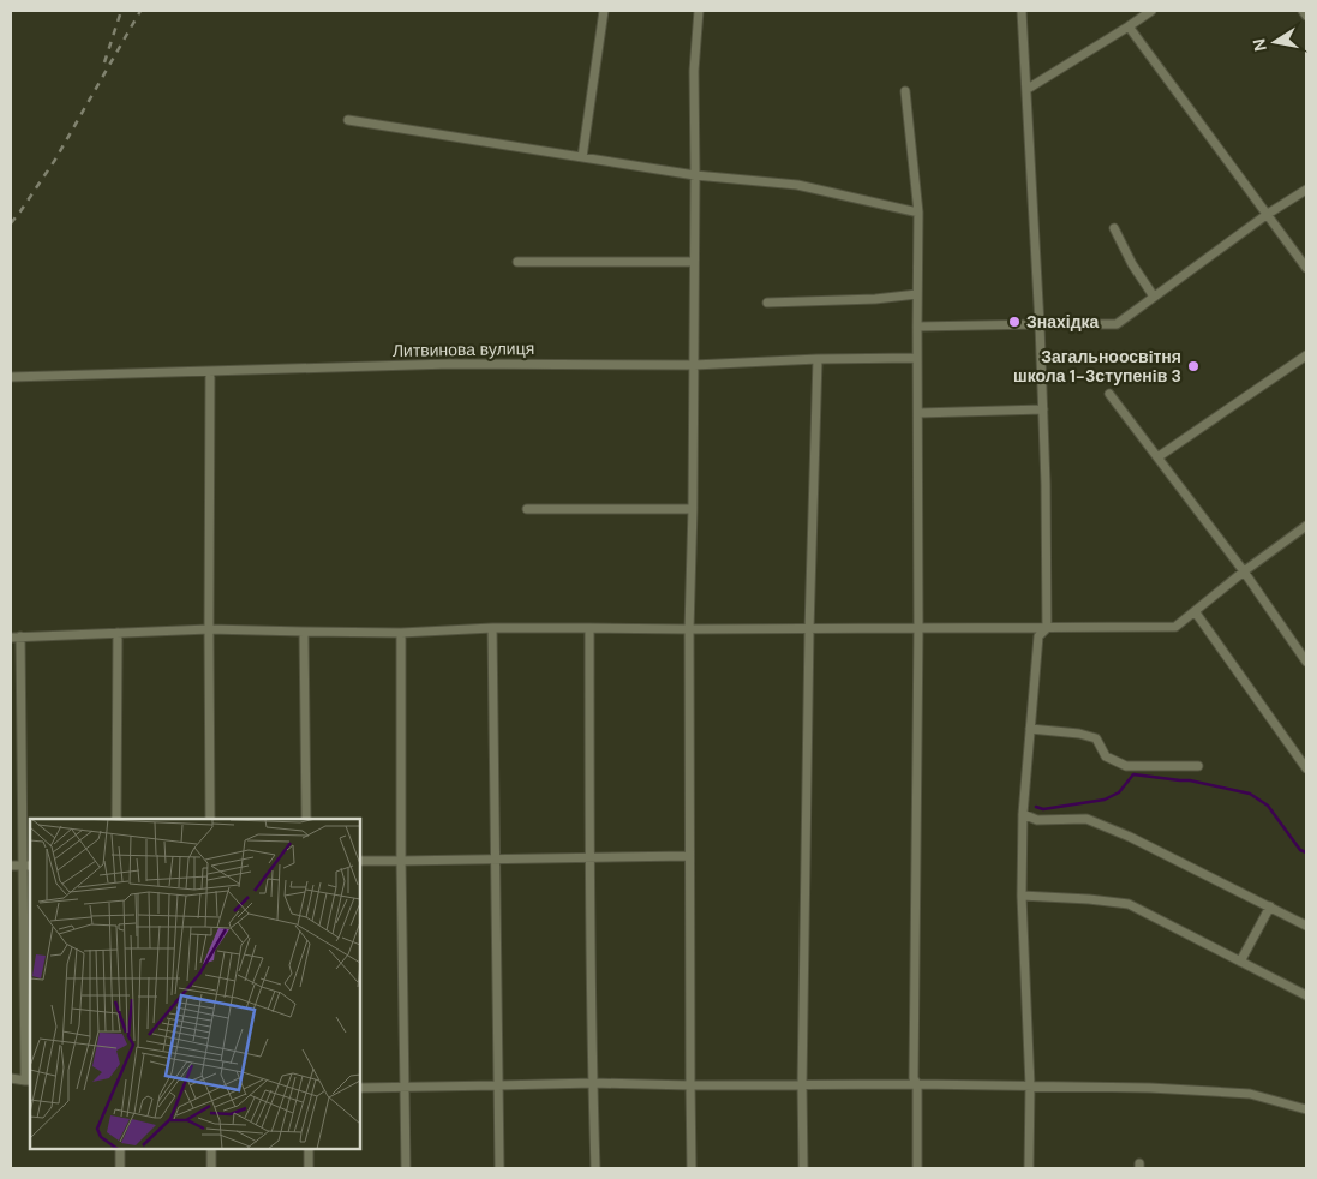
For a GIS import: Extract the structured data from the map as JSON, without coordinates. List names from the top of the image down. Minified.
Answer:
{"streets":{"street":["Литвинова вулиця"]},"places":["Знахідка","Загальноосвiтня школа 1-3ступенiв 3"],"north":"left"}
